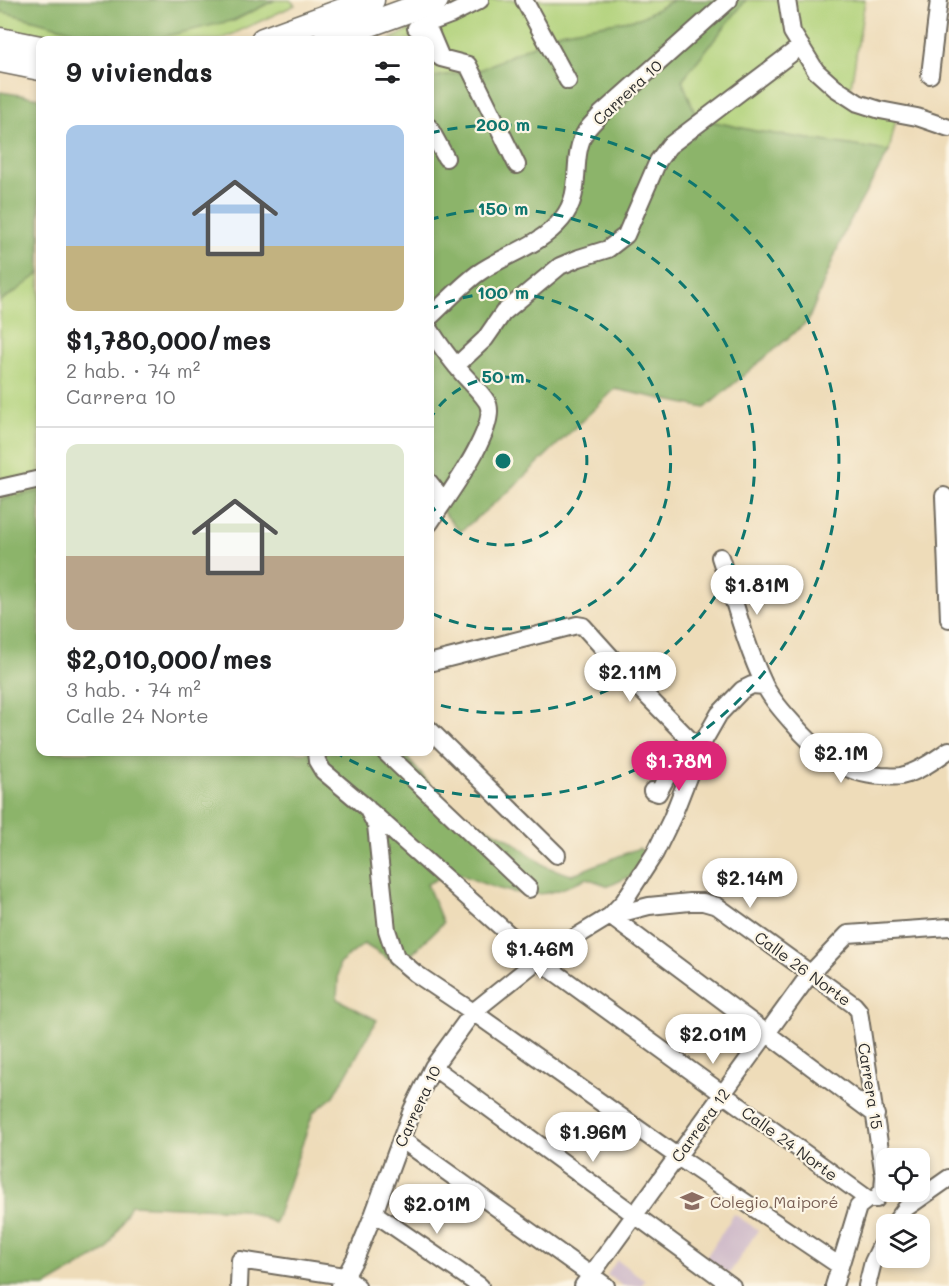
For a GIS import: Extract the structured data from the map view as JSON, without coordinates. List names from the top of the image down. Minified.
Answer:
{"streets":{"street":["Carrera 10","Calle 26 Norte","Carrera 15","Carrera 12","Calle 24 Norte"]},"crossings":[["Carrera 10","Calle 26 Norte"],["Carrera 10","Calle 24 Norte"],["Calle 26 Norte","Carrera 15"],["Calle 26 Norte","Carrera 12"],["Carrera 15","Calle 24 Norte"],["Carrera 12","Calle 24 Norte"]],"places":{"school or university":["Colegio Maiporé"]},"page":{"heading":"9 viviendas","list":[{"name":"$1,780,000/mes","note":"2 hab. · 74 m² · Carrera 10"},{"name":"$2,010,000/mes","note":"3 hab. · 74 m² · Calle 24 Norte"}],"price":["$1.81M","$2.11M","$2.1M","$1.78M","$2.14M","$1.46M","$2.01M","$1.96M","$2.01M"]},"rings":["200 m","150 m","100 m","50 m"]}
